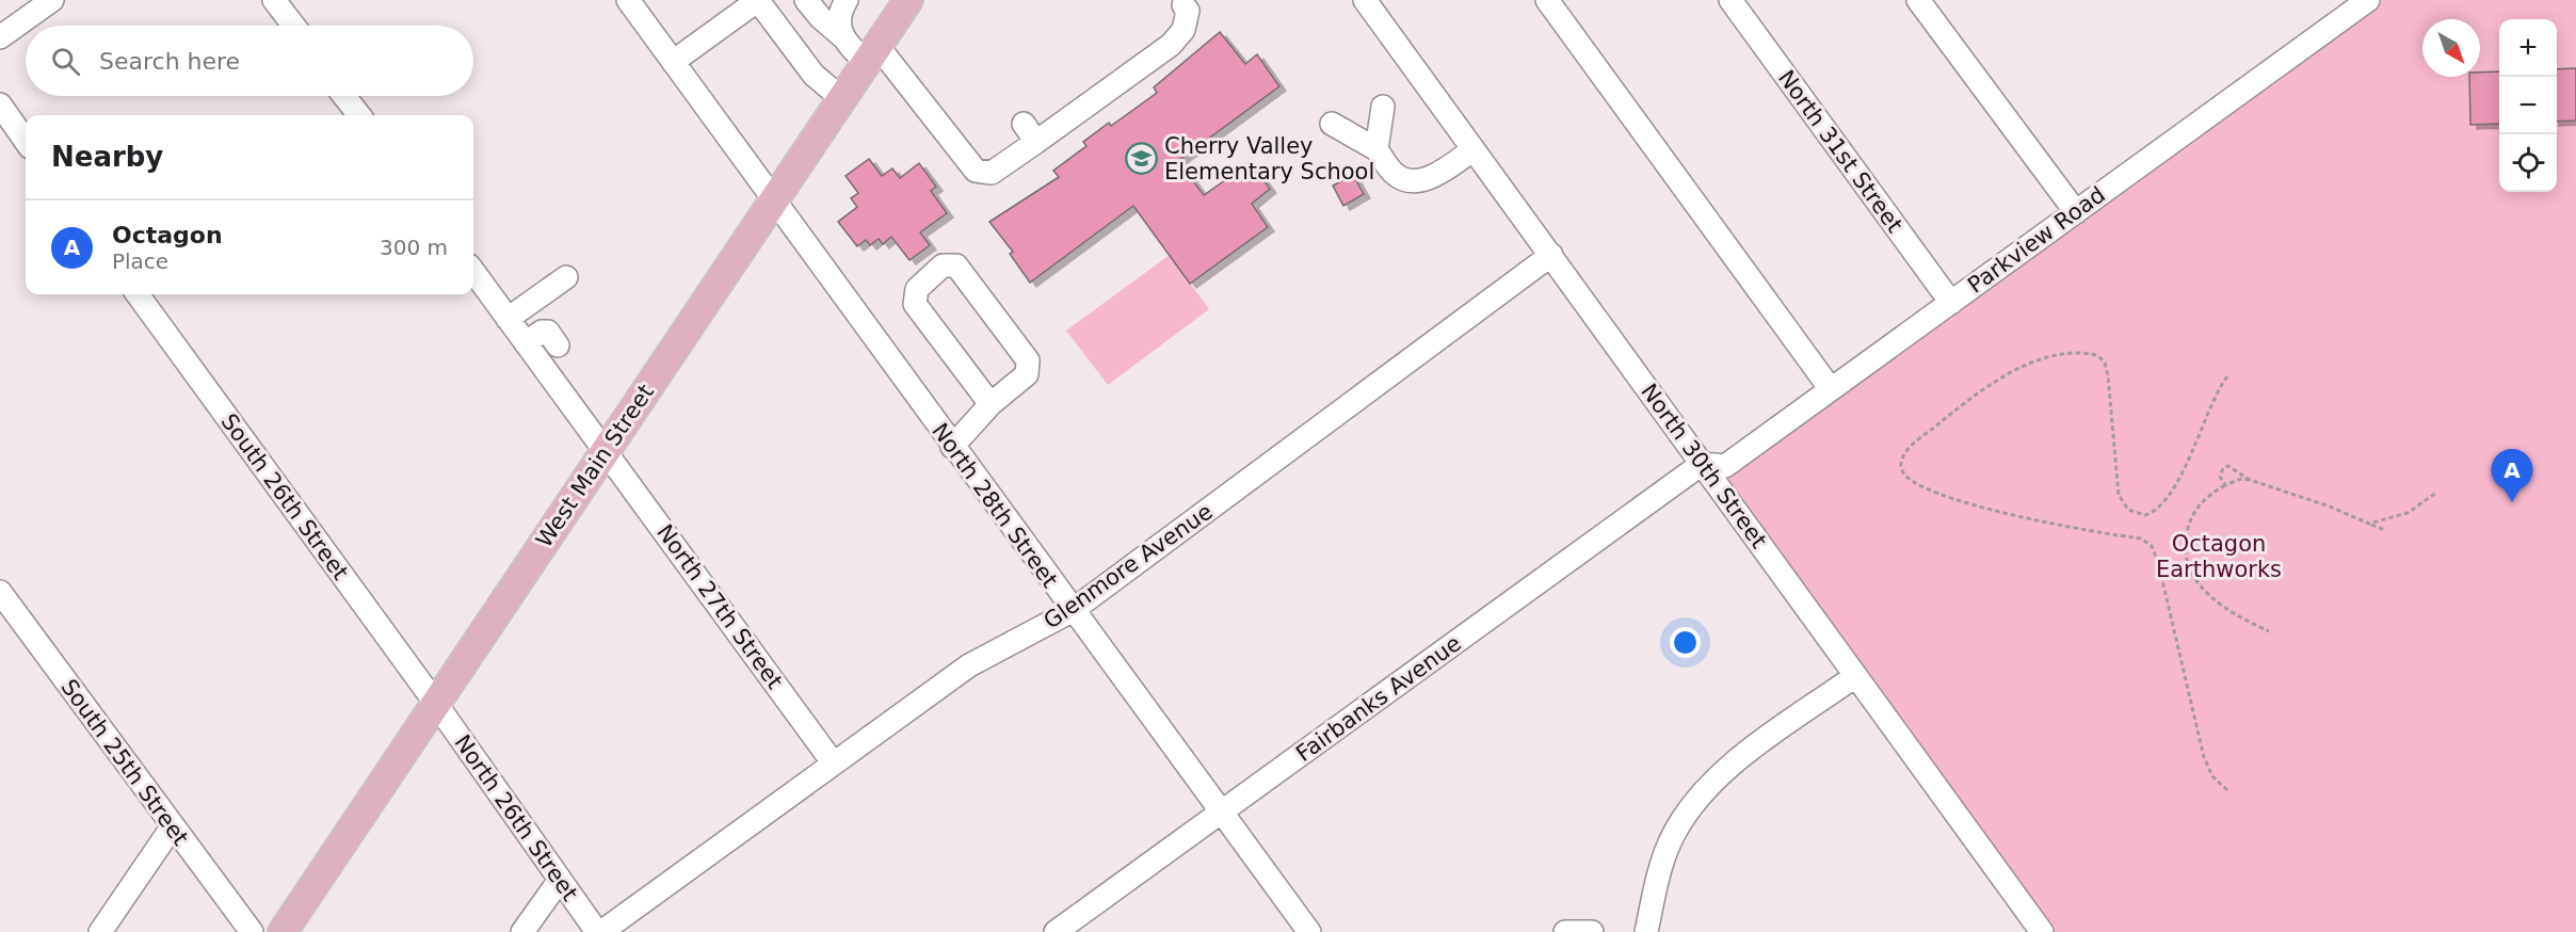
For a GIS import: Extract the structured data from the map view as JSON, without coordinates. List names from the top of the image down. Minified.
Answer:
{"streets":{"main road":["West Main Street"],"street":["North 31st Street","Parkview Road","North 30th Street","South 26th Street","North 28th Street","Glenmore Avenue","North 27th Street","Fairbanks Avenue","South 25th Street","North 26th Street"]},"crossings":[["North 31st Street","Parkview Road"],["Parkview Road","North 30th Street"],["Parkview Road","Fairbanks Avenue"],["West Main Street","South 26th Street"],["West Main Street","North 28th Street"],["West Main Street","North 27th Street"],["West Main Street","North 26th Street"],["North 30th Street","Glenmore Avenue"],["North 30th Street","Fairbanks Avenue"],["South 26th Street","North 26th Street"],["North 28th Street","Glenmore Avenue"],["North 28th Street","Fairbanks Avenue"],["Glenmore Avenue","North 27th Street"],["Glenmore Avenue","North 26th Street"]],"parks":["Octagon Earthworks"],"places":{"school or university":["Cherry Valley Elementary School"]},"north":"bottom right","page":{"map_buttons":["+","−"],"search":"Search here","heading":"Nearby","list":[{"mark":"A","name":"Octagon","note":"Place","value":"300 m"}],"pins":"A"}}
